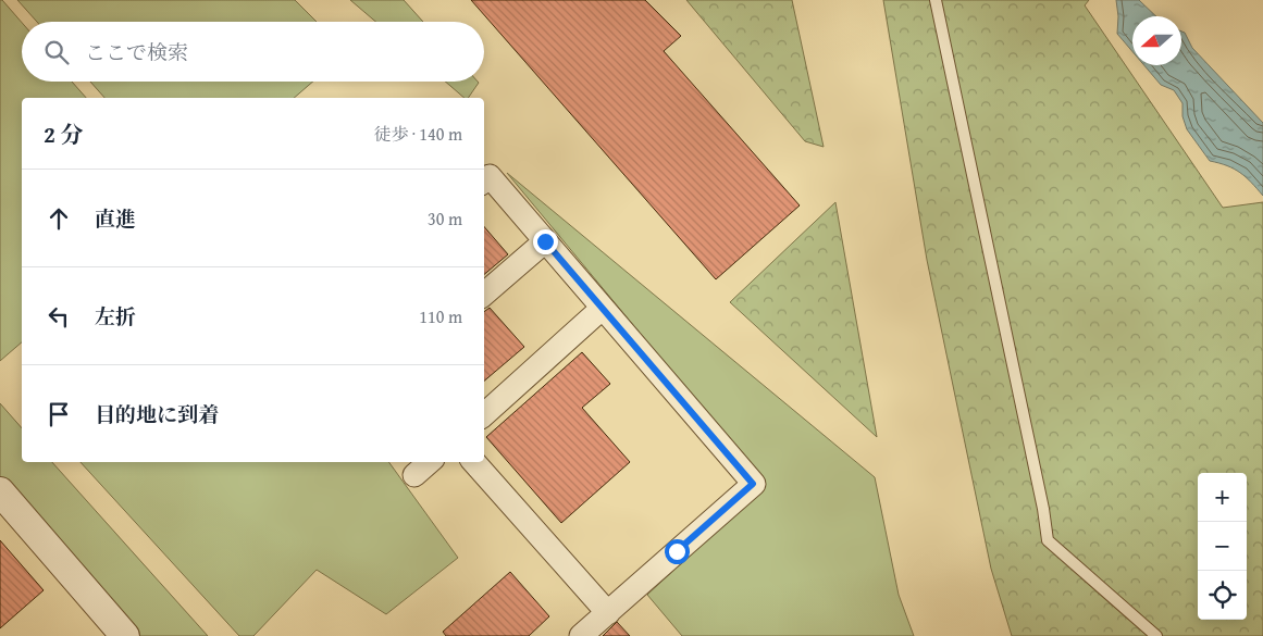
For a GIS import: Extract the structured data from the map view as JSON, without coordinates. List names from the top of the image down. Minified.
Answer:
{"north":"left","page":{"search":"ここで検索","heading":["2 分","徒歩 · 140 m"],"list":[["直進","30 m"],["左折","110 m"],"目的地に到着"],"map_buttons":["+","−"]}}
